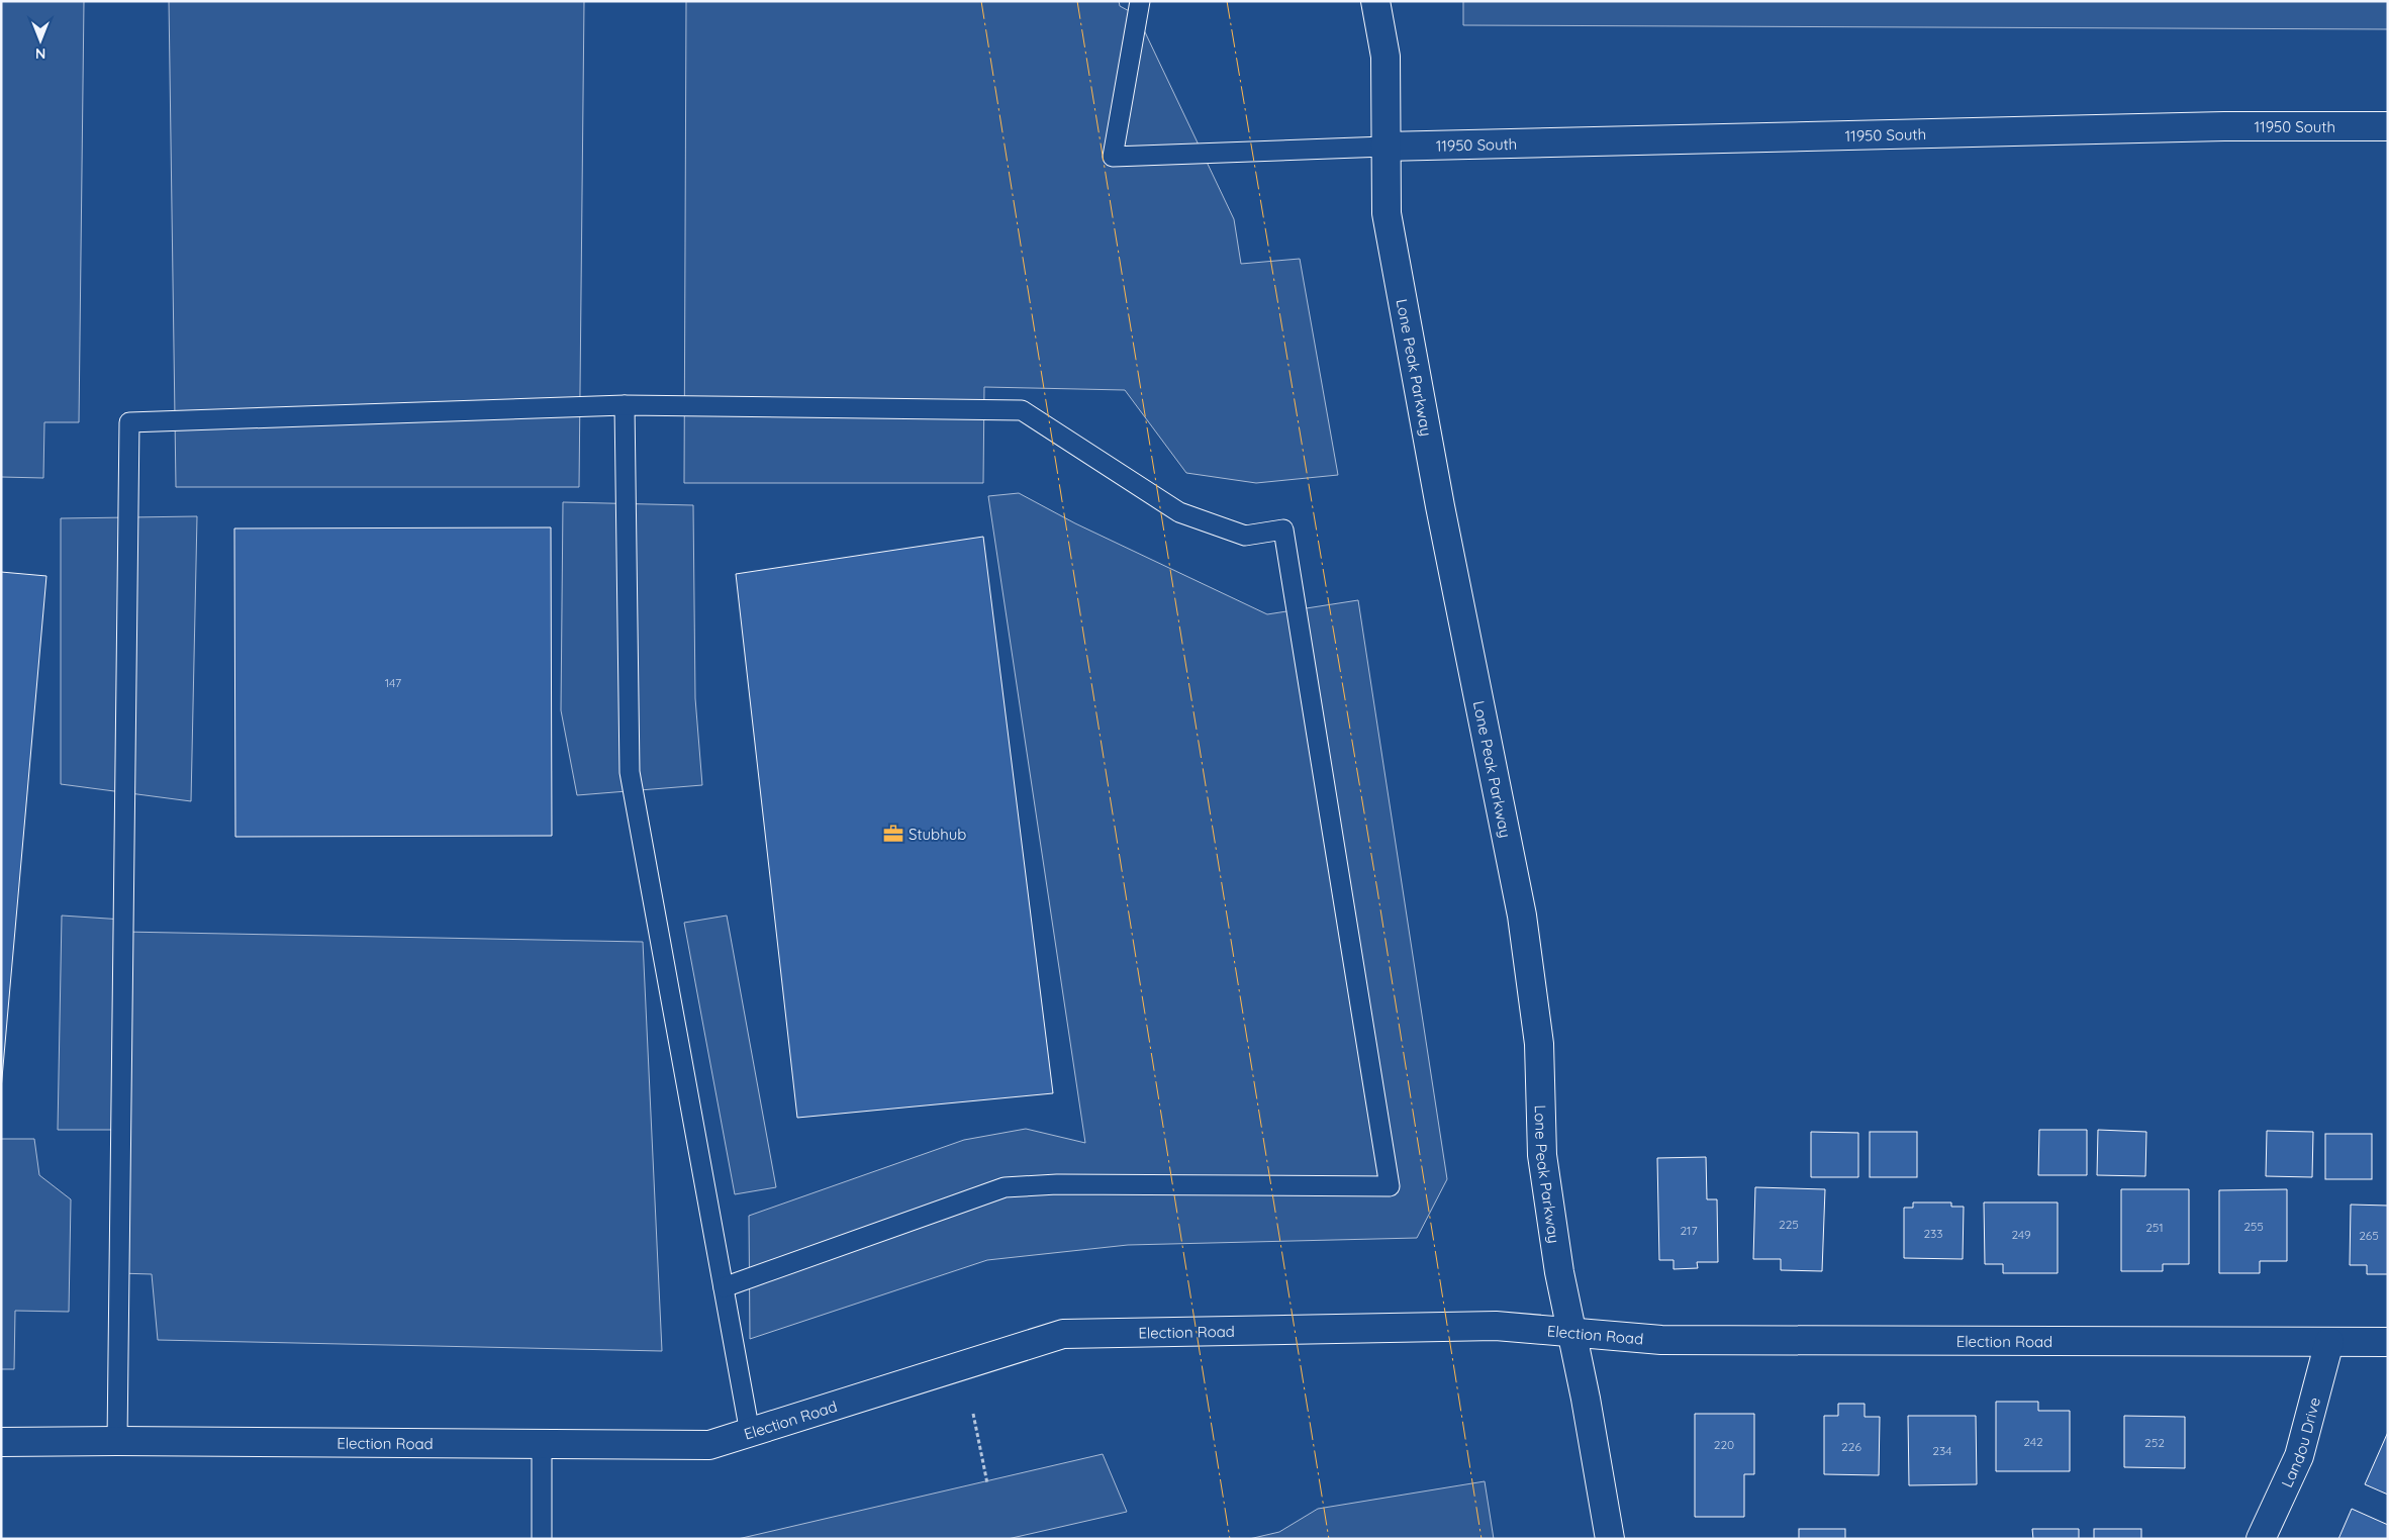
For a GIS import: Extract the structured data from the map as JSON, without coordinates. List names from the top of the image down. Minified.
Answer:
{"streets":{"street":["11950 South","Lone Peak Parkway","Election Road","Landou Drive"]},"crossings":[["11950 South","Lone Peak Parkway"],["Lone Peak Parkway","Election Road"],["Election Road","Landou Drive"]],"places":{"office":["Stubhub"]},"house_numbers":["147","225","255","251","217","233","249","265","242","252","220","226","234"],"north":"bottom"}
